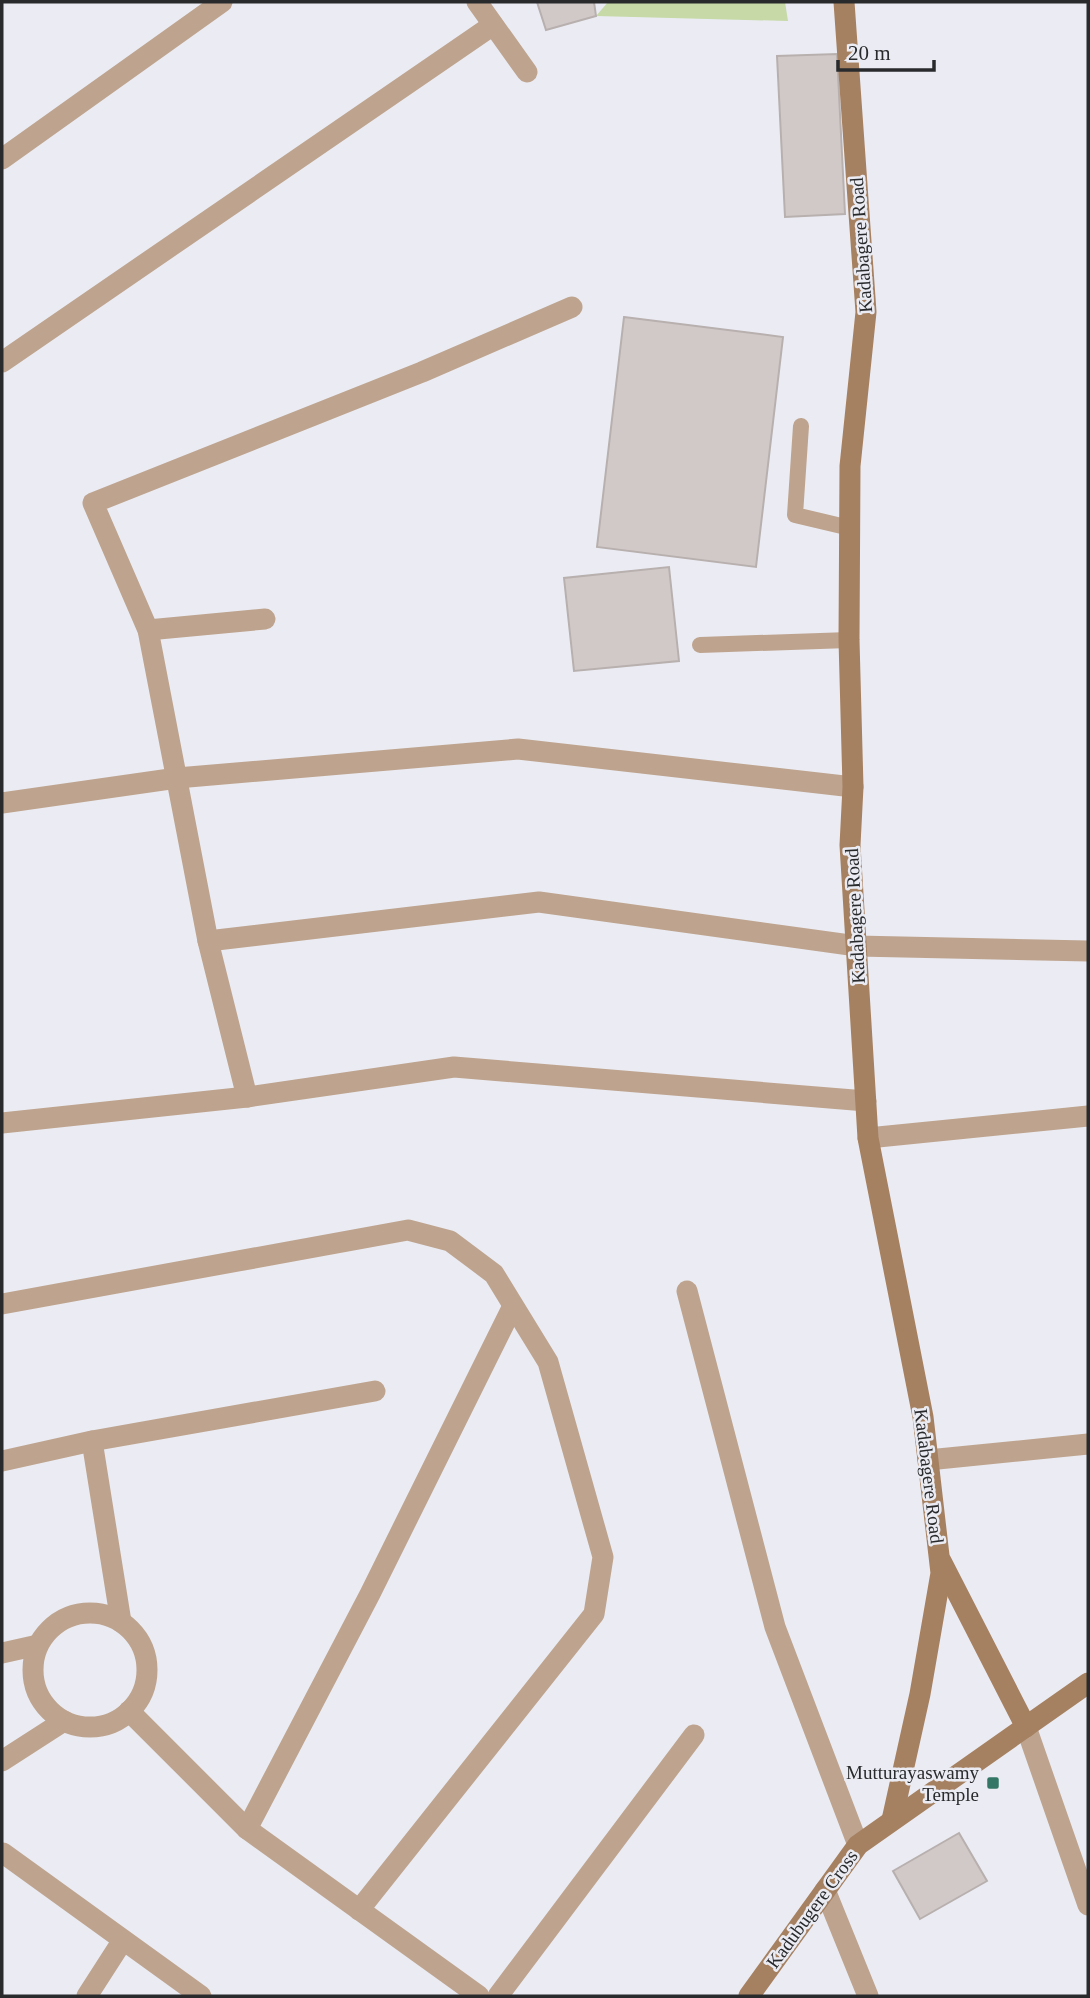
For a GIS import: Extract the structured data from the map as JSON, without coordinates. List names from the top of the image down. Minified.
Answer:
{"streets":{"street":["Kadabagere Road","Kadubugere Cross"]},"crossings":[["Kadabagere Road","Kadubugere Cross"]],"places":{"transit":["Mutturayaswamy Temple"]},"scale_bar":"20 m"}
